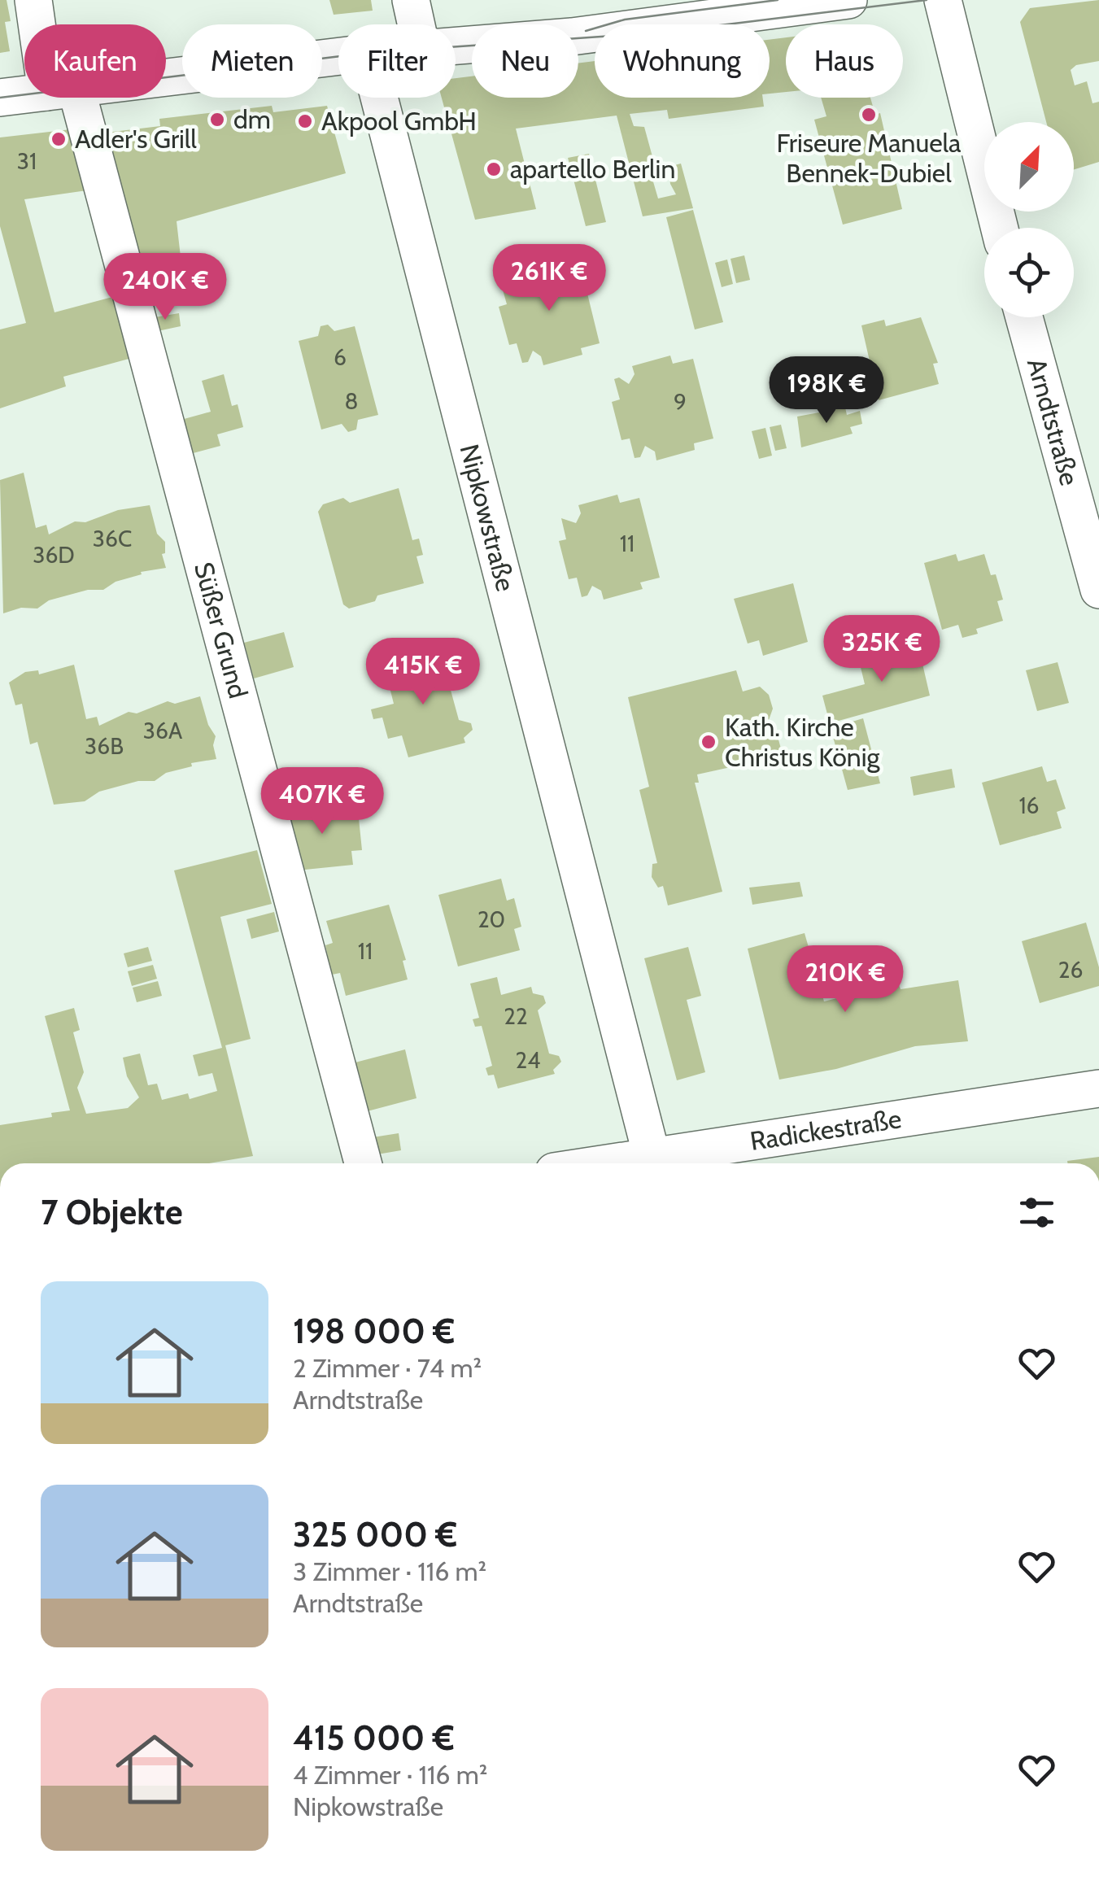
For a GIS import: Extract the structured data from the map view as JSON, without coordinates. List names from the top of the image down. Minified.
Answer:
{"streets":{"street":["Arndtstraße","Nipkowstraße","Süßer Grund","Radickestraße"]},"places":["Friseure Manuela Bennek-Dubiel","dm","Akpool GmbH","Adler's Grill","apartello Berlin","Kath. Kirche Christus König"],"house_numbers":["31","6","8","9","36C","11","36D","36A","36B","16","20","11","26","22","24"],"north":"top right","page":{"chip":["Kaufen","Mieten","Filter","Neu","Wohnung","Haus"],"price":["261K €","240K €","198K €","325K €","415K €","407K €","210K €"],"heading":"7 Objekte","list":[{"name":"198 000 €","note":"2 Zimmer · 74 m² · Arndtstraße"},{"name":"325 000 €","note":"3 Zimmer · 116 m² · Arndtstraße"},{"name":"415 000 €","note":"4 Zimmer · 116 m² · Nipkowstraße"}]}}
